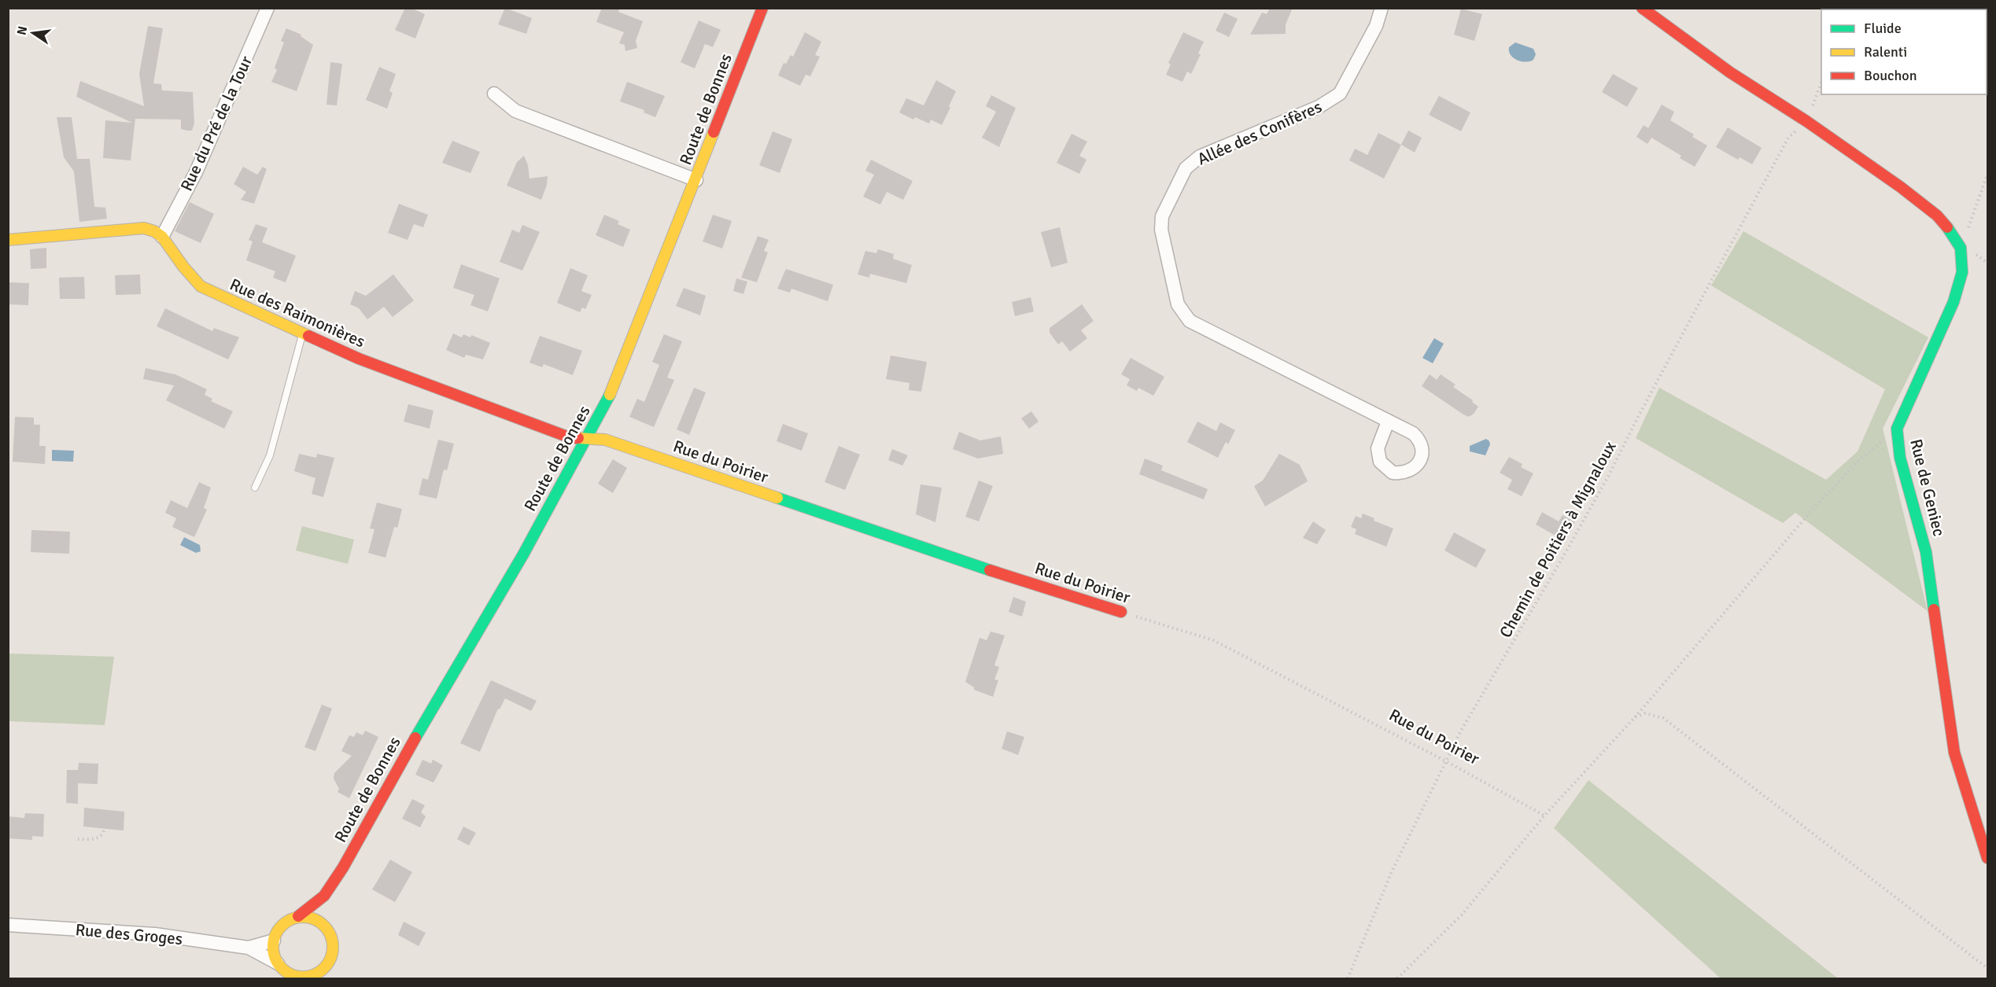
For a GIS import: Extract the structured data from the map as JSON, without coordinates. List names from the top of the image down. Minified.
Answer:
{"streets":{"street":["Route de Bonnes","Rue du Pré de la Tour","Allée des Conifères","Rue des Raimonières","Rue du Poirier","Rue de Geniec","Rue des Groges"],"path":["Chemin de Poitiers à Mignaloux"]},"crossings":[["Route de Bonnes","Rue des Raimonières"],["Route de Bonnes","Rue du Poirier"],["Route de Bonnes","Rue des Groges"],["Rue du Pré de la Tour","Rue des Raimonières"],["Rue des Raimonières","Rue du Poirier"],["Rue du Poirier","Chemin de Poitiers à Mignaloux"],["Rue de Geniec","Chemin de Poitiers à Mignaloux"]],"legend":["Fluide","Ralenti","Bouchon"],"north":"left"}
